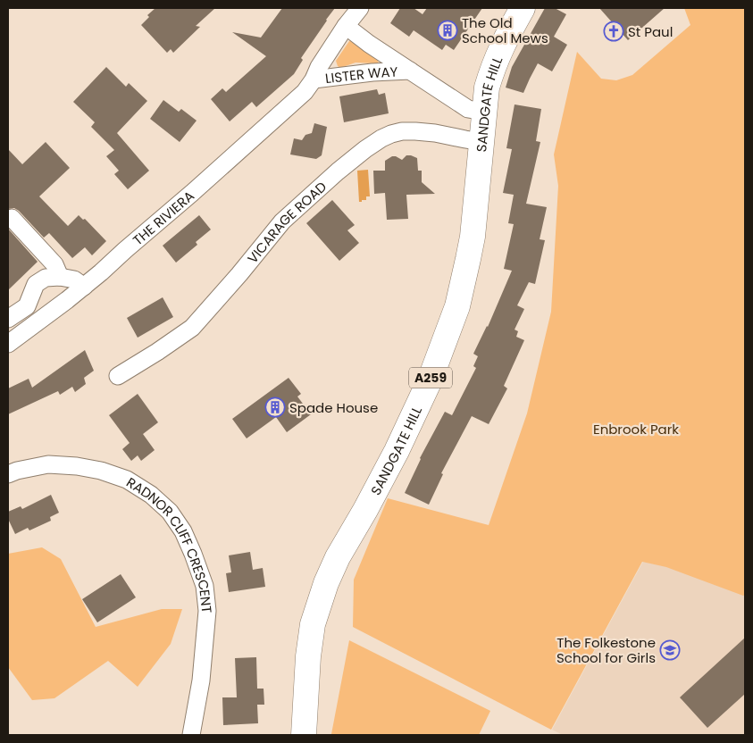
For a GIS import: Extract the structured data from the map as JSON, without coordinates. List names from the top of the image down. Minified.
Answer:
{"streets":{"highway":["SANDGATE HILL","A259"],"street":["LISTER WAY","THE RIVIERA","VICARAGE ROAD","RADNOR CLIFF CRESCENT"]},"crossings":[["LISTER WAY","SANDGATE HILL"],["LISTER WAY","THE RIVIERA"],["SANDGATE HILL","VICARAGE ROAD"]],"parks":["Enbrook Park"],"places":{"building":["The Old School Mews","Spade House"],"church":["St Paul"],"school or university":["The Folkestone School for Girls"]}}
